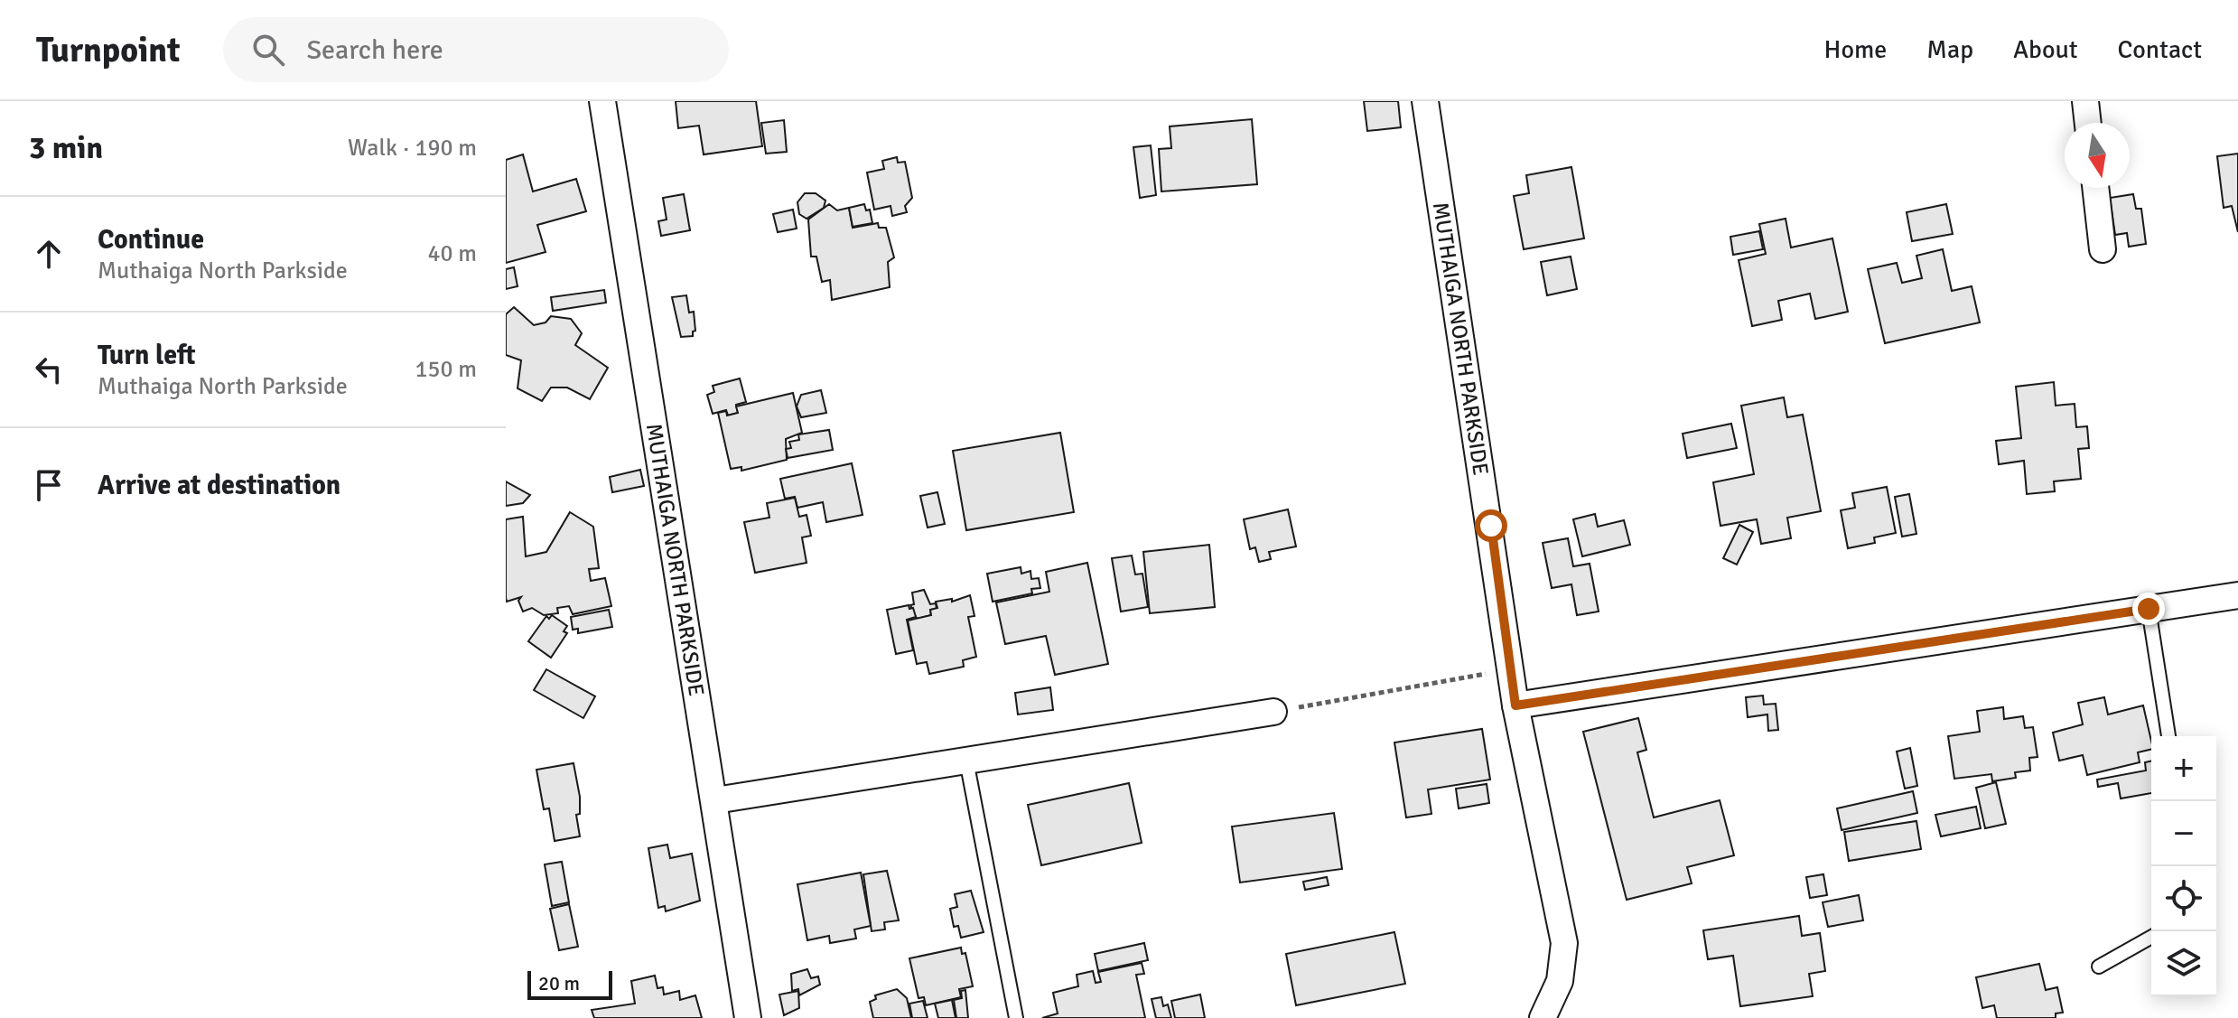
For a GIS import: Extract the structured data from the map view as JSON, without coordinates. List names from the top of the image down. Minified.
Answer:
{"streets":{"street":["MUTHAIGA NORTH PARKSIDE"]},"scale_bar":"20 m","north":"bottom","page":{"header":"Turnpoint","search":"Search here","nav":["Home","Map","About","Contact"],"heading":["3 min","Walk · 190 m"],"list":[["Continue","Muthaiga North Parkside","40 m"],["Turn left","Muthaiga North Parkside","150 m"],"Arrive at destination"],"map_buttons":["+","−"],"scale":"20 m"}}
